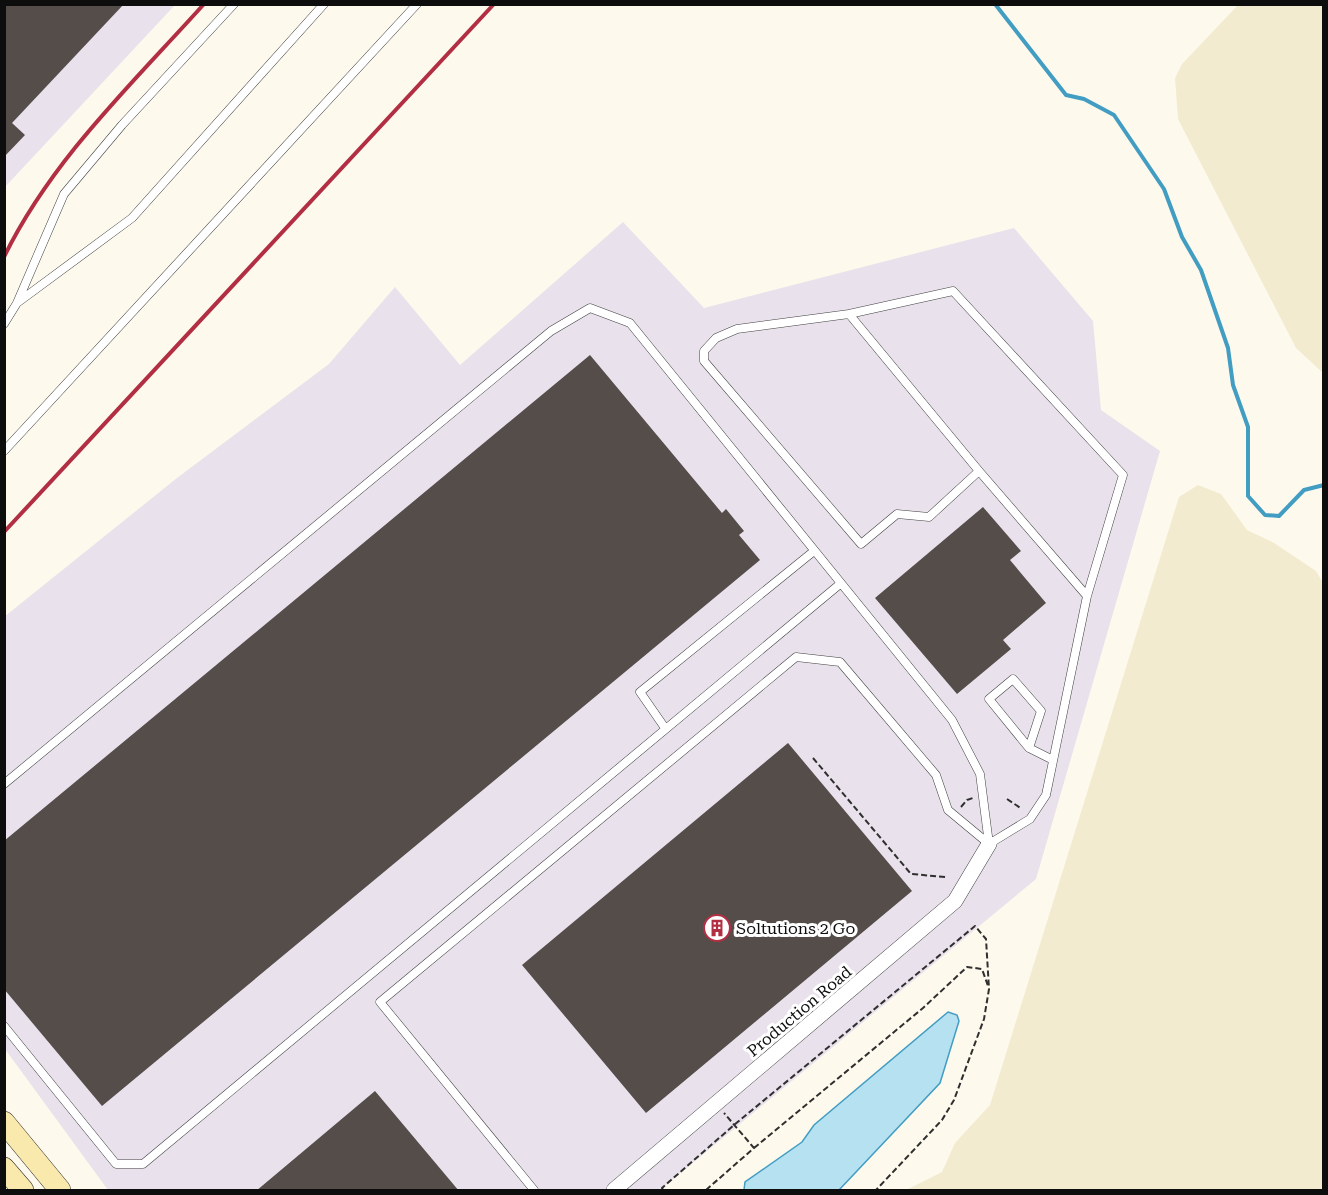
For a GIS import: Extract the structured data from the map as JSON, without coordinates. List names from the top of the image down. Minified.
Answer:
{"streets":{"street":["Production Road"]},"places":{"building":["Soltutions 2 Go"]}}
